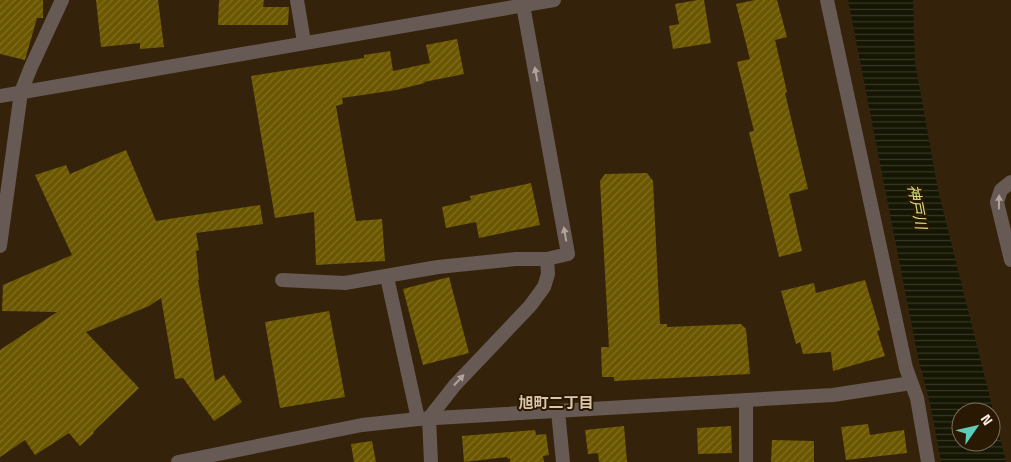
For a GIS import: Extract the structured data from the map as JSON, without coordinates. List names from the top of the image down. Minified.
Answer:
{"districts":["旭町二丁目"],"water":["神戸川"],"north":"top right"}
